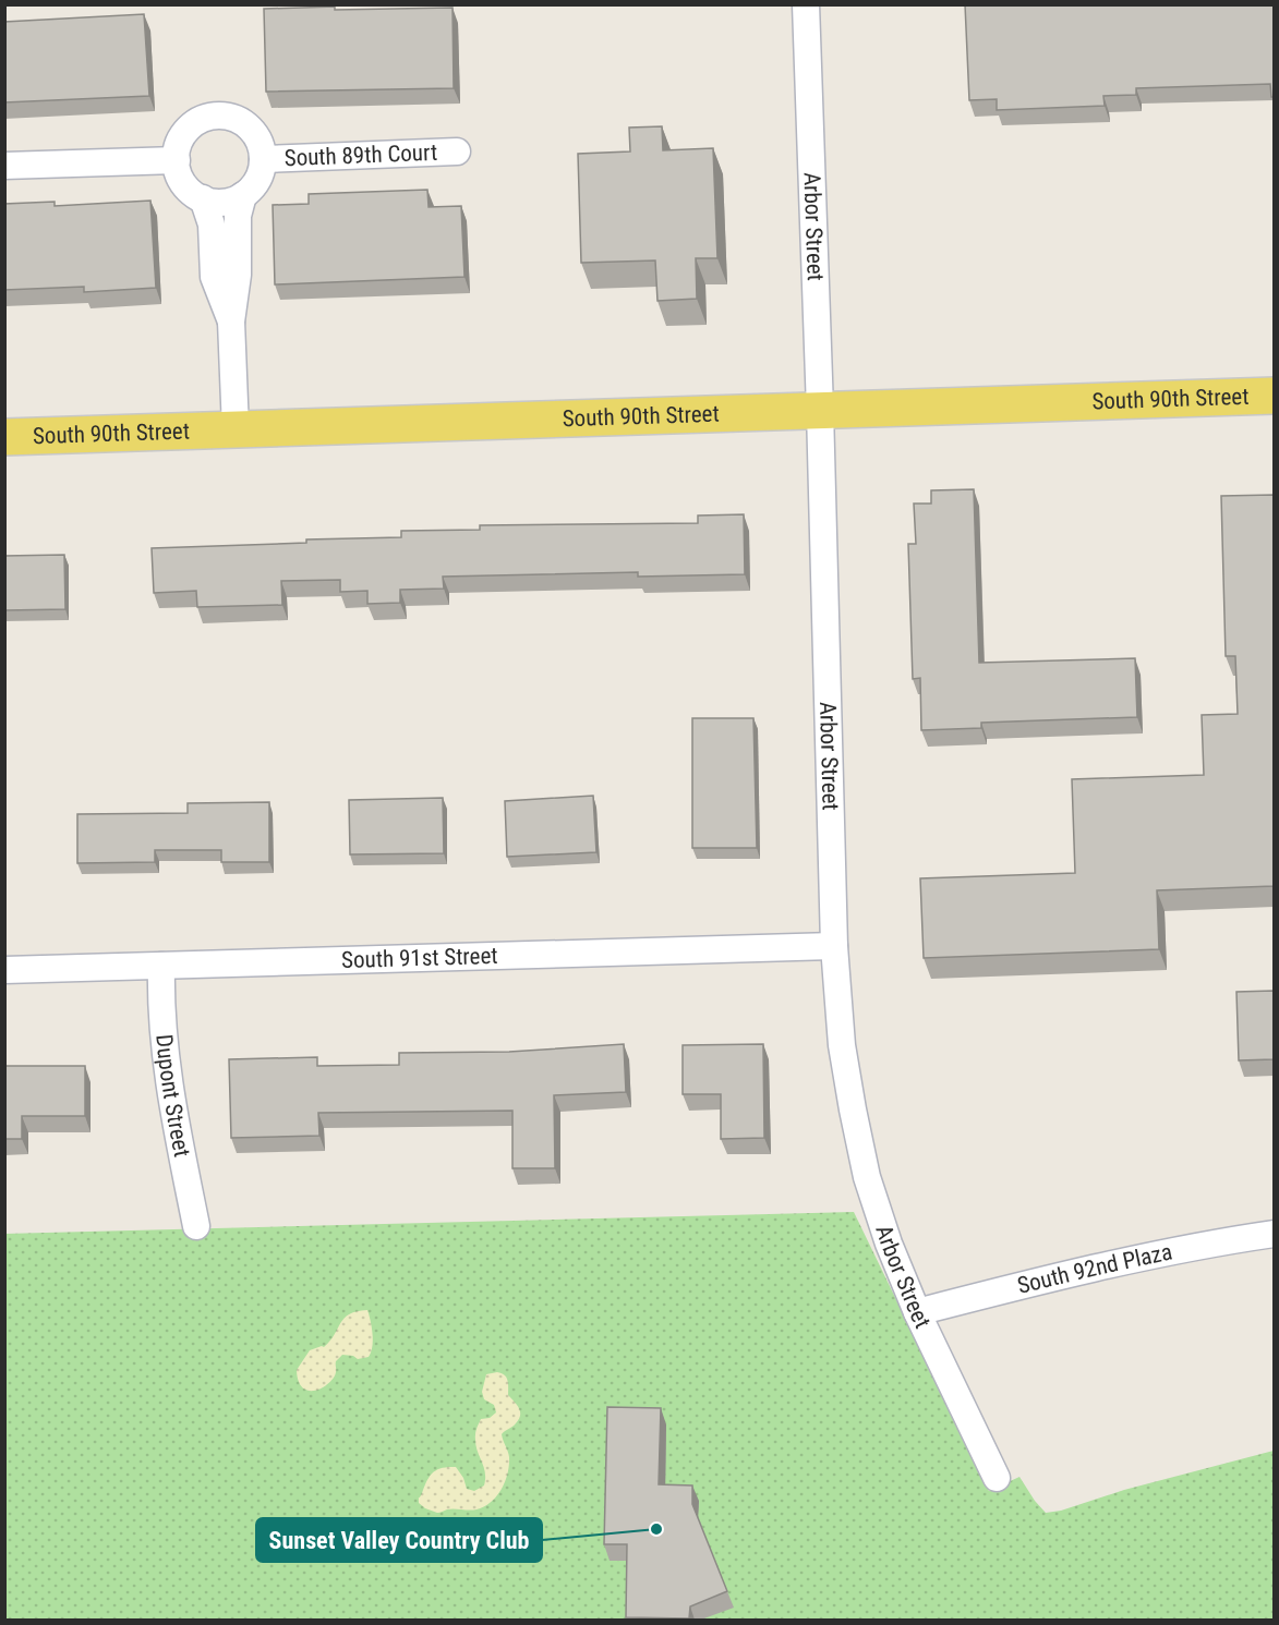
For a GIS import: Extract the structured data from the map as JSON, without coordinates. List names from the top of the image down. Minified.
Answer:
{"streets":{"main road":["South 90th Street"],"street":["South 89th Court","Arbor Street","South 91st Street","Dupont Street","South 92nd Plaza"]},"crossings":[["South 89th Court","South 90th Street"],["Arbor Street","South 90th Street"],["Arbor Street","South 91st Street"],["Arbor Street","South 92nd Plaza"],["South 91st Street","Dupont Street"]],"places":["Sunset Valley Country Club"]}
